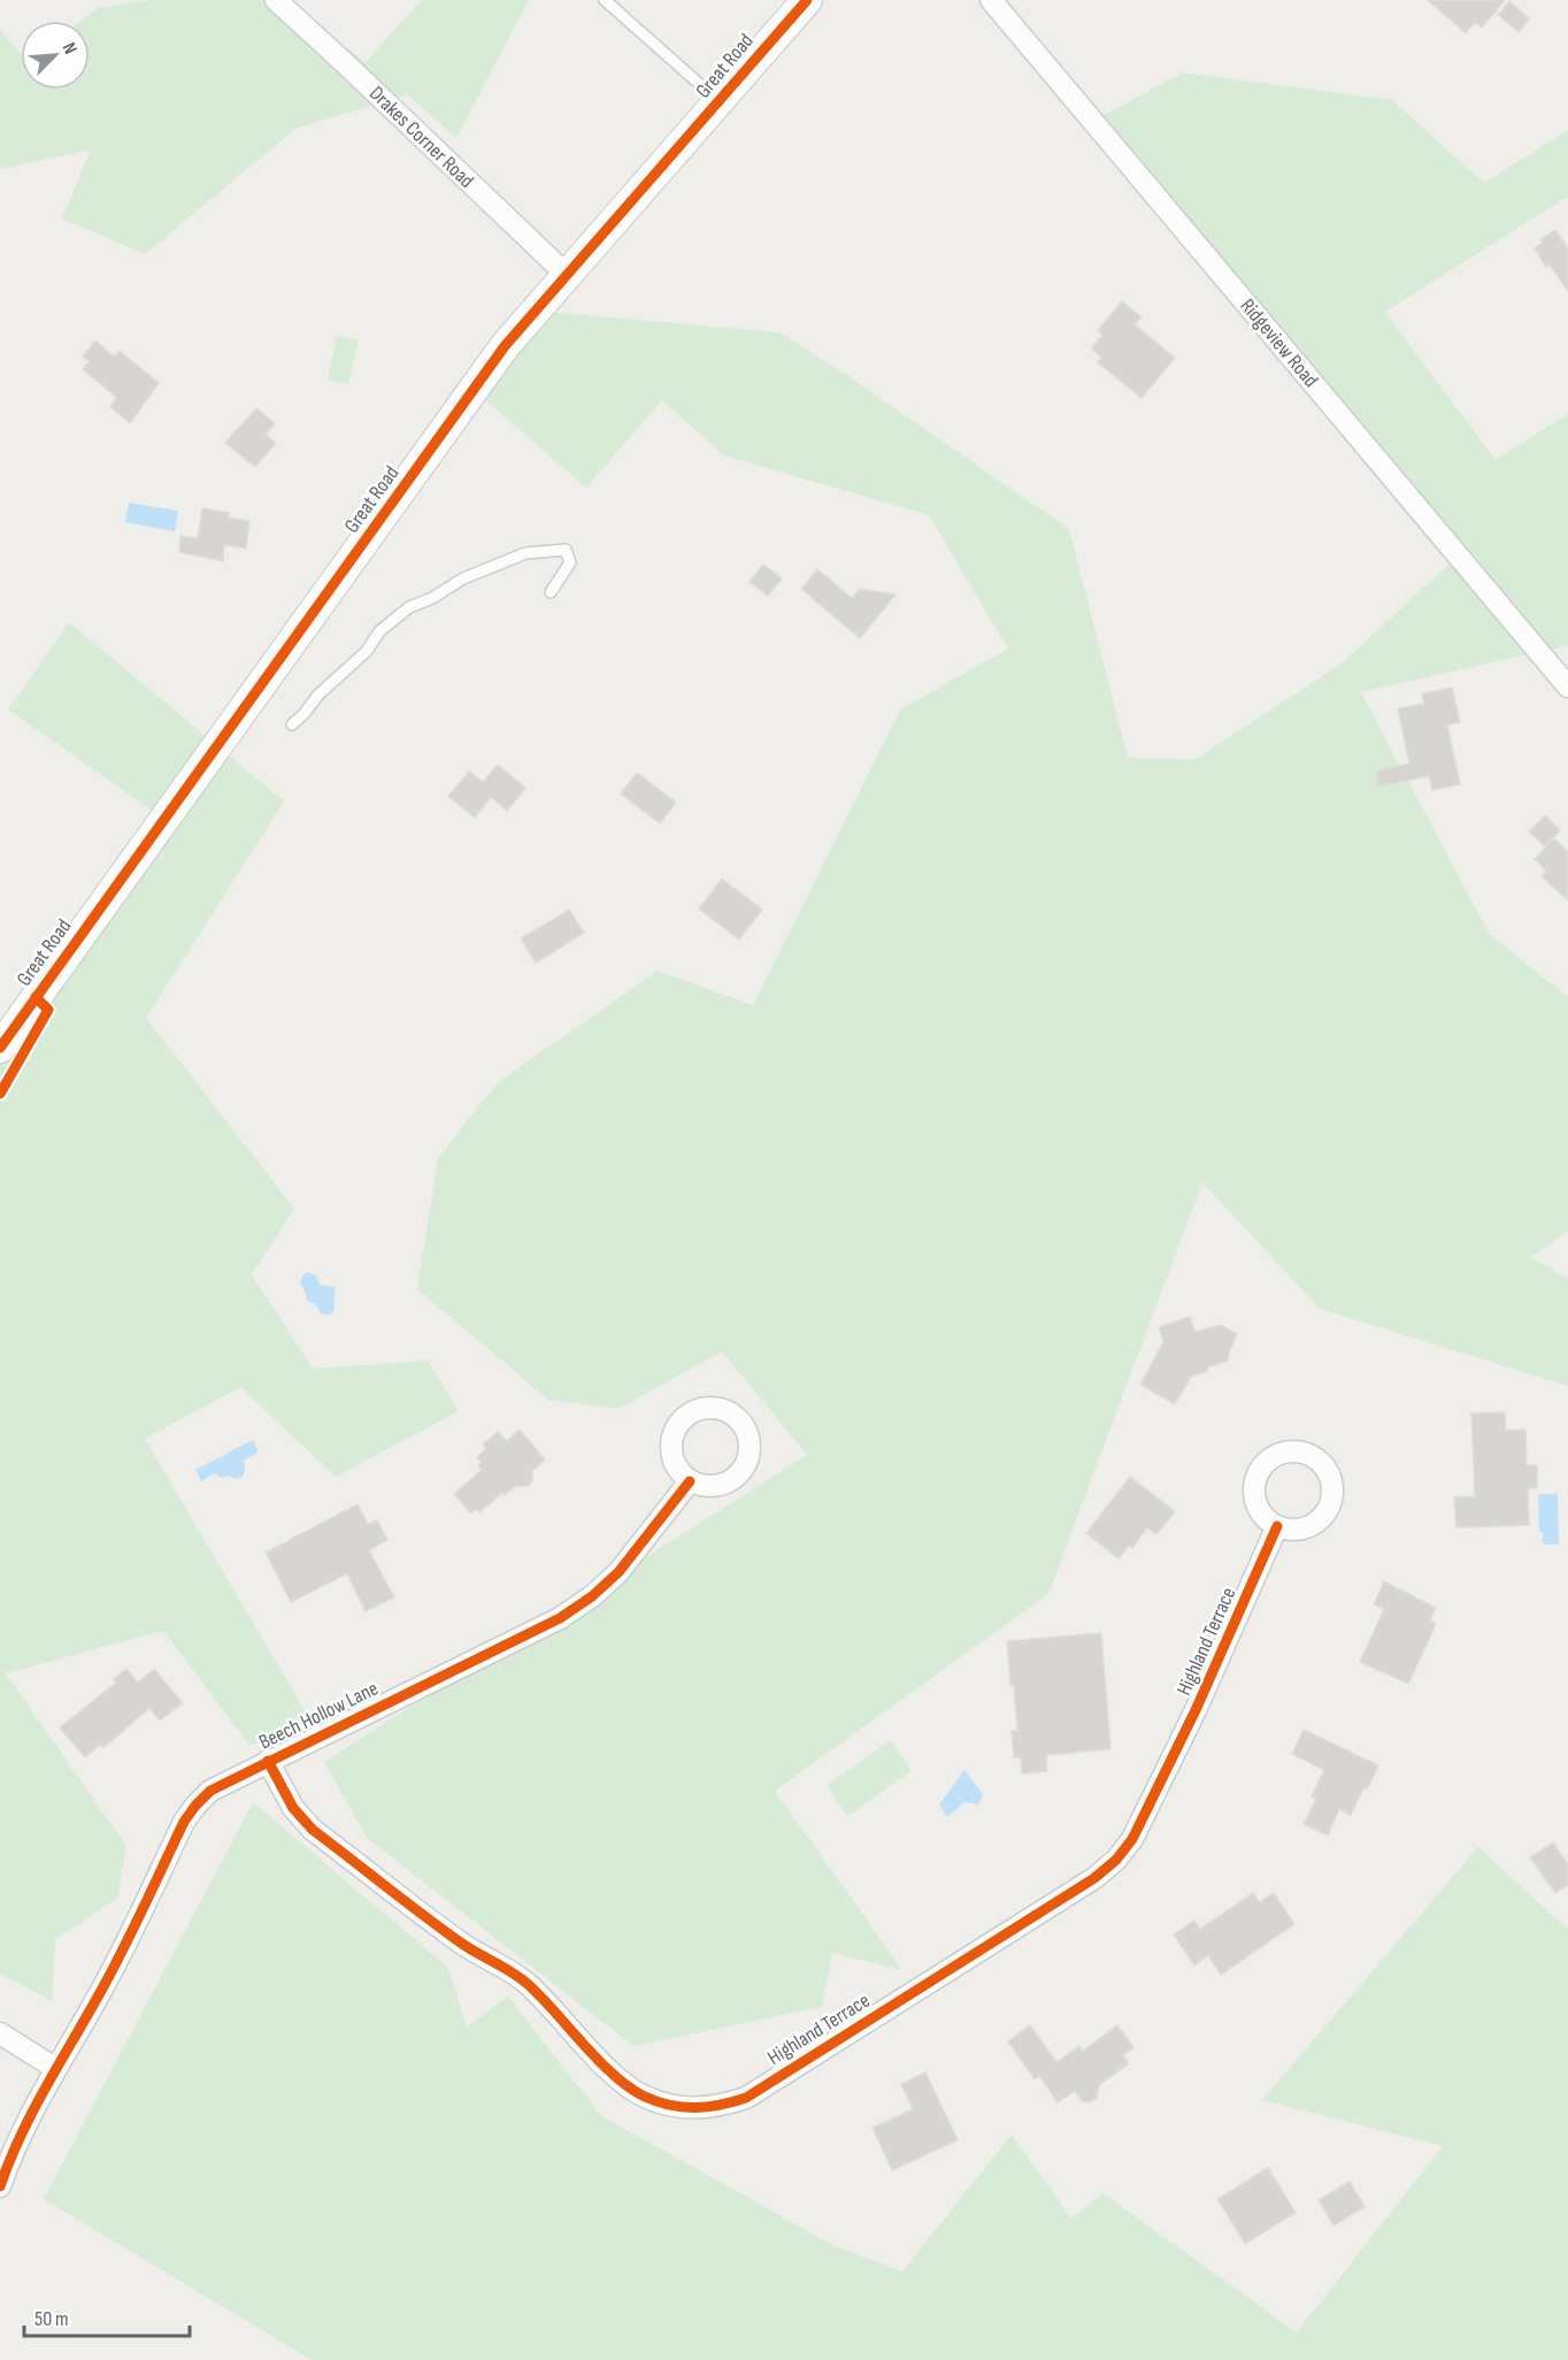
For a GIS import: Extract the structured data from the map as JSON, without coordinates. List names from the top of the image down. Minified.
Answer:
{"streets":{"street":["Great Road","Drakes Corner Road","Ridgeview Road","Highland Terrace","Beech Hollow Lane"]},"crossings":[["Great Road","Drakes Corner Road"],["Highland Terrace","Beech Hollow Lane"]],"scale_bar":"50 m","north":"top right"}
